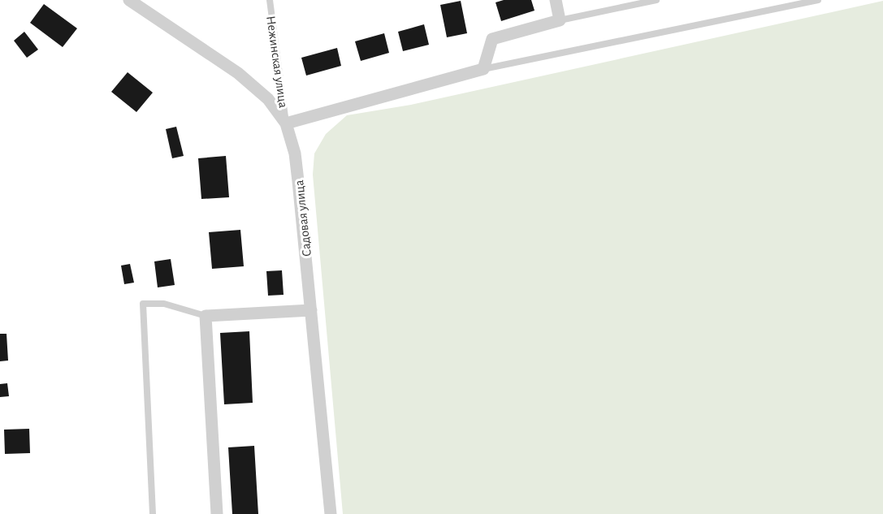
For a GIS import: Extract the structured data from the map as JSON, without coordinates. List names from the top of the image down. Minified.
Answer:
{"streets":{"street":["Садовая улица"],"lane":["Нежинская улица"]},"crossings":[["Нежинская улица","Садовая улица"]]}
